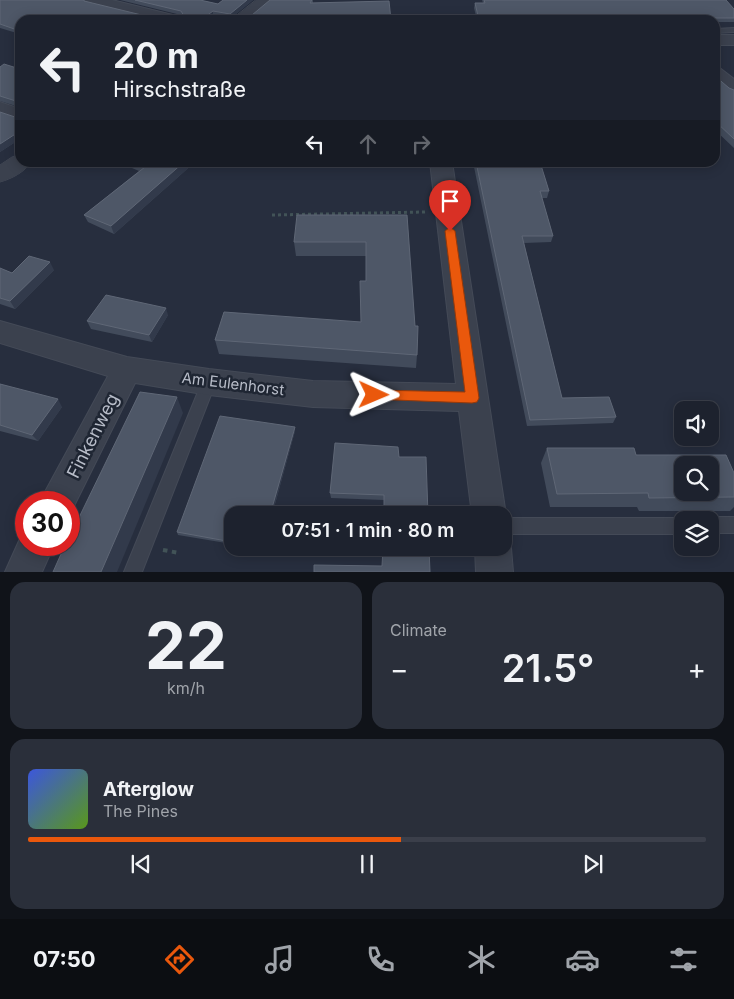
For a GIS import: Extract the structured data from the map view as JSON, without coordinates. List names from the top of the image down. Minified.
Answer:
{"streets":{"street":["Am Eulenhorst","Finkenweg"]},"crossings":[["Am Eulenhorst","Finkenweg"]],"page":{"turn":["20 m","Hirschstraße"],"limit":"30","trip":"07:51 · 1 min · 80 m","tile":[["22","km/h"],"Climate"],"heat":["−","21.5°","+"],"song":["Afterglow","The Pines"],"tabs":"07:50"}}
